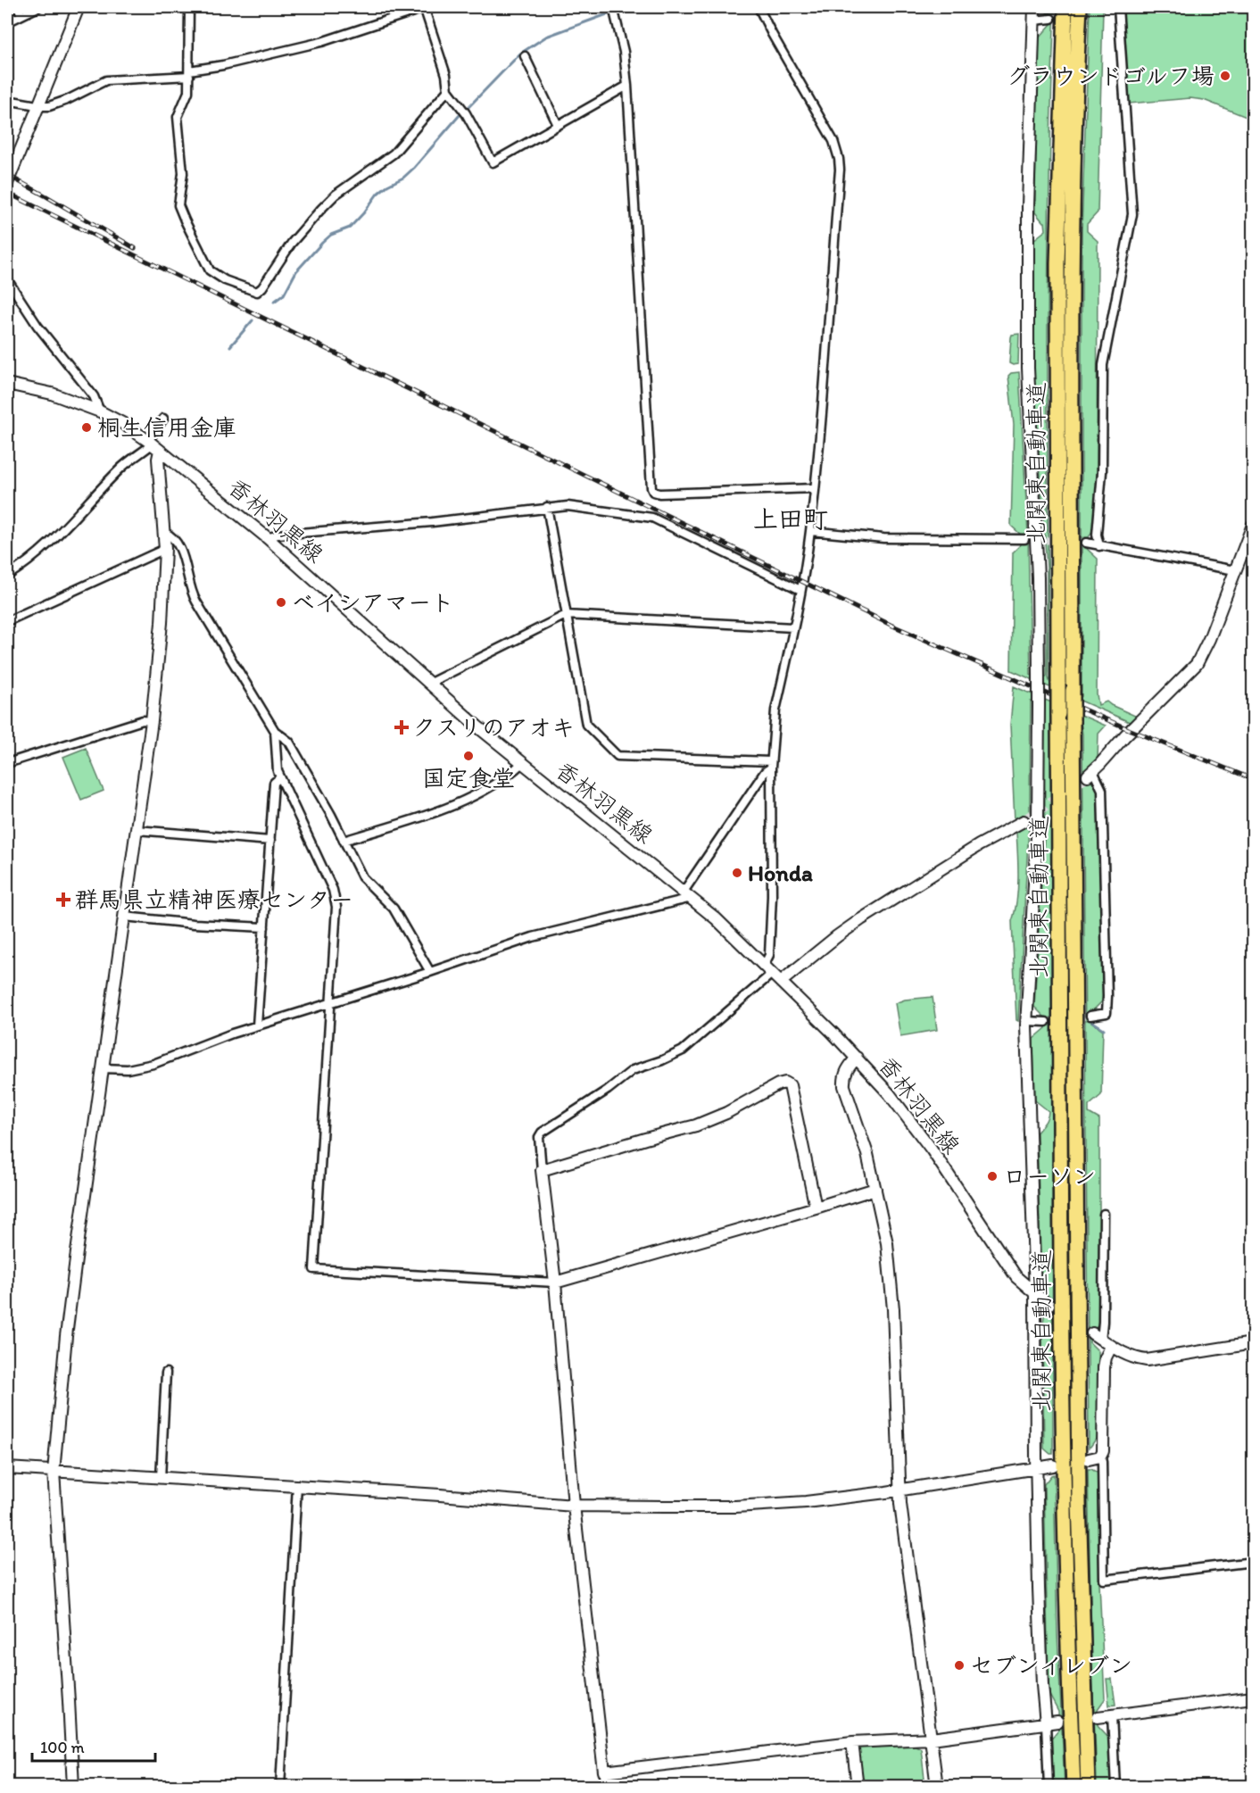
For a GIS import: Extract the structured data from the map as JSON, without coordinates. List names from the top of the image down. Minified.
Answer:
{"streets":{"highway":["北関東自動車道"],"street":["香林羽黒線"]},"districts":["上田町"],"places":{"other":["グラウンドゴルフ場","桐生信用金庫","ベイシアマート","国定食堂","Honda","ローソン","セブンイレブン"],"health":["クスリのアオキ","群馬県立精神医療センター"]},"scale_bar":"100 m"}
